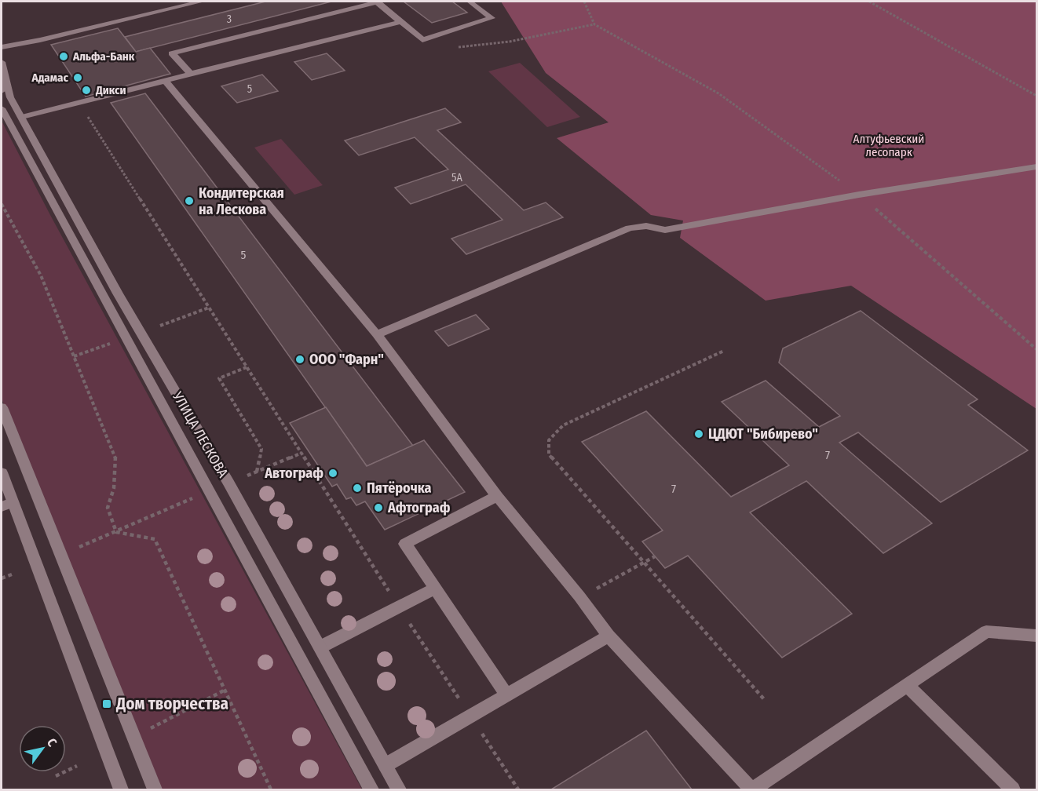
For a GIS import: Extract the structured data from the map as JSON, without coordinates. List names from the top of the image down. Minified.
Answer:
{"streets":{"main road":["УЛИЦА ЛЕСКОВА"]},"parks":["Алтуфьевский лесопарк"],"places":{"other":["Альфа-Банк","Адамас","Дикси","Кондитерская на Лескова","ООО \"Фарн\"","ЦДЮТ \"Бибирево\"","Автограф","Пятёрочка","Афтограф"],"transit":["Дом творчества"]},"house_numbers":["3","5","5А","5","7","7"],"north":"top right"}
